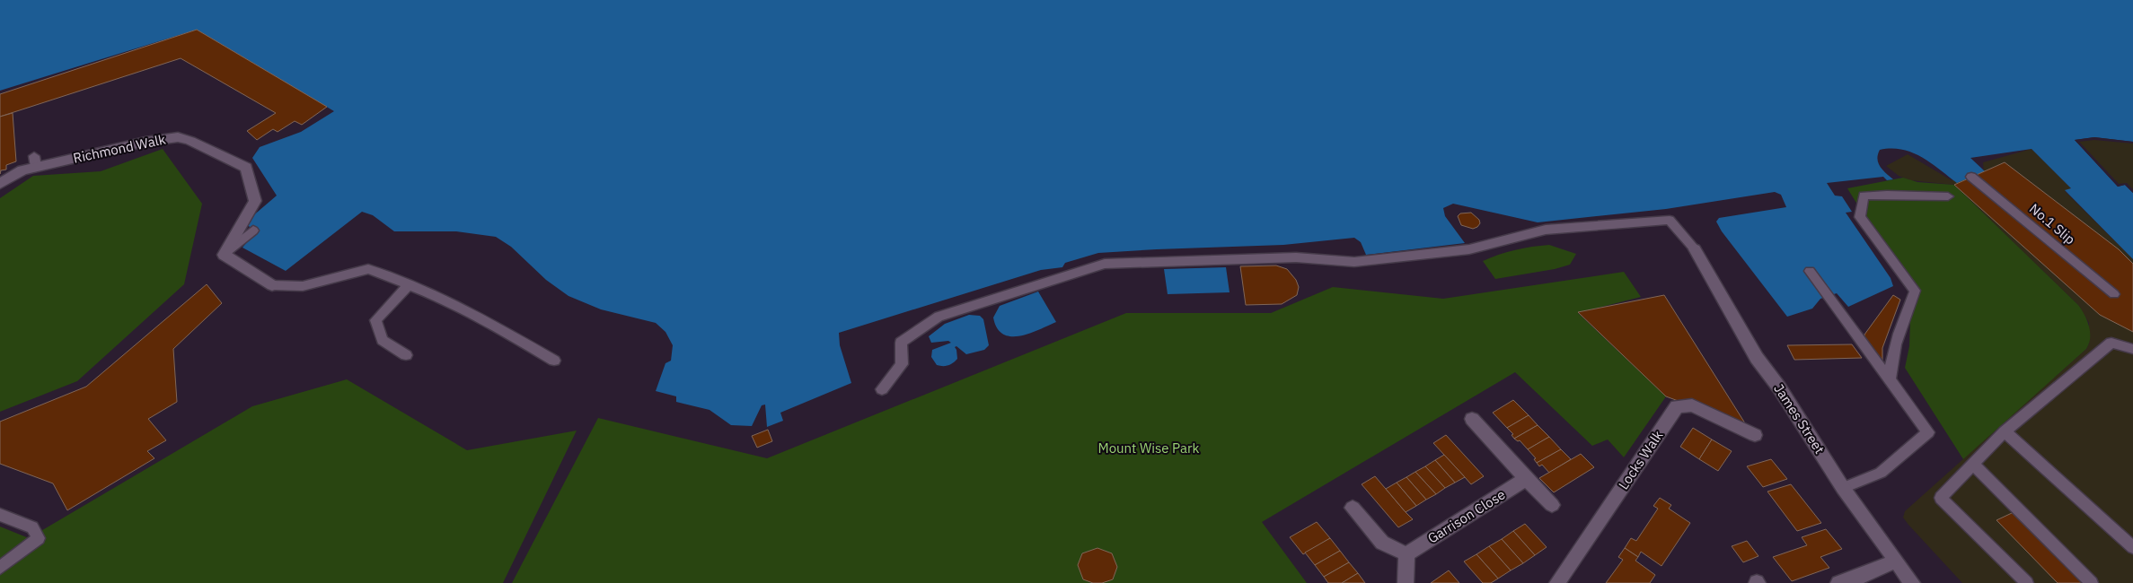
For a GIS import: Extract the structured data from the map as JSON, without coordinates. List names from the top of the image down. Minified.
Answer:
{"streets":{"street":["Richmond Walk","James Street","Locks Walk","Garrison Close"],"lane":["No.1 Slip"]},"parks":["Mount Wise Park"]}
